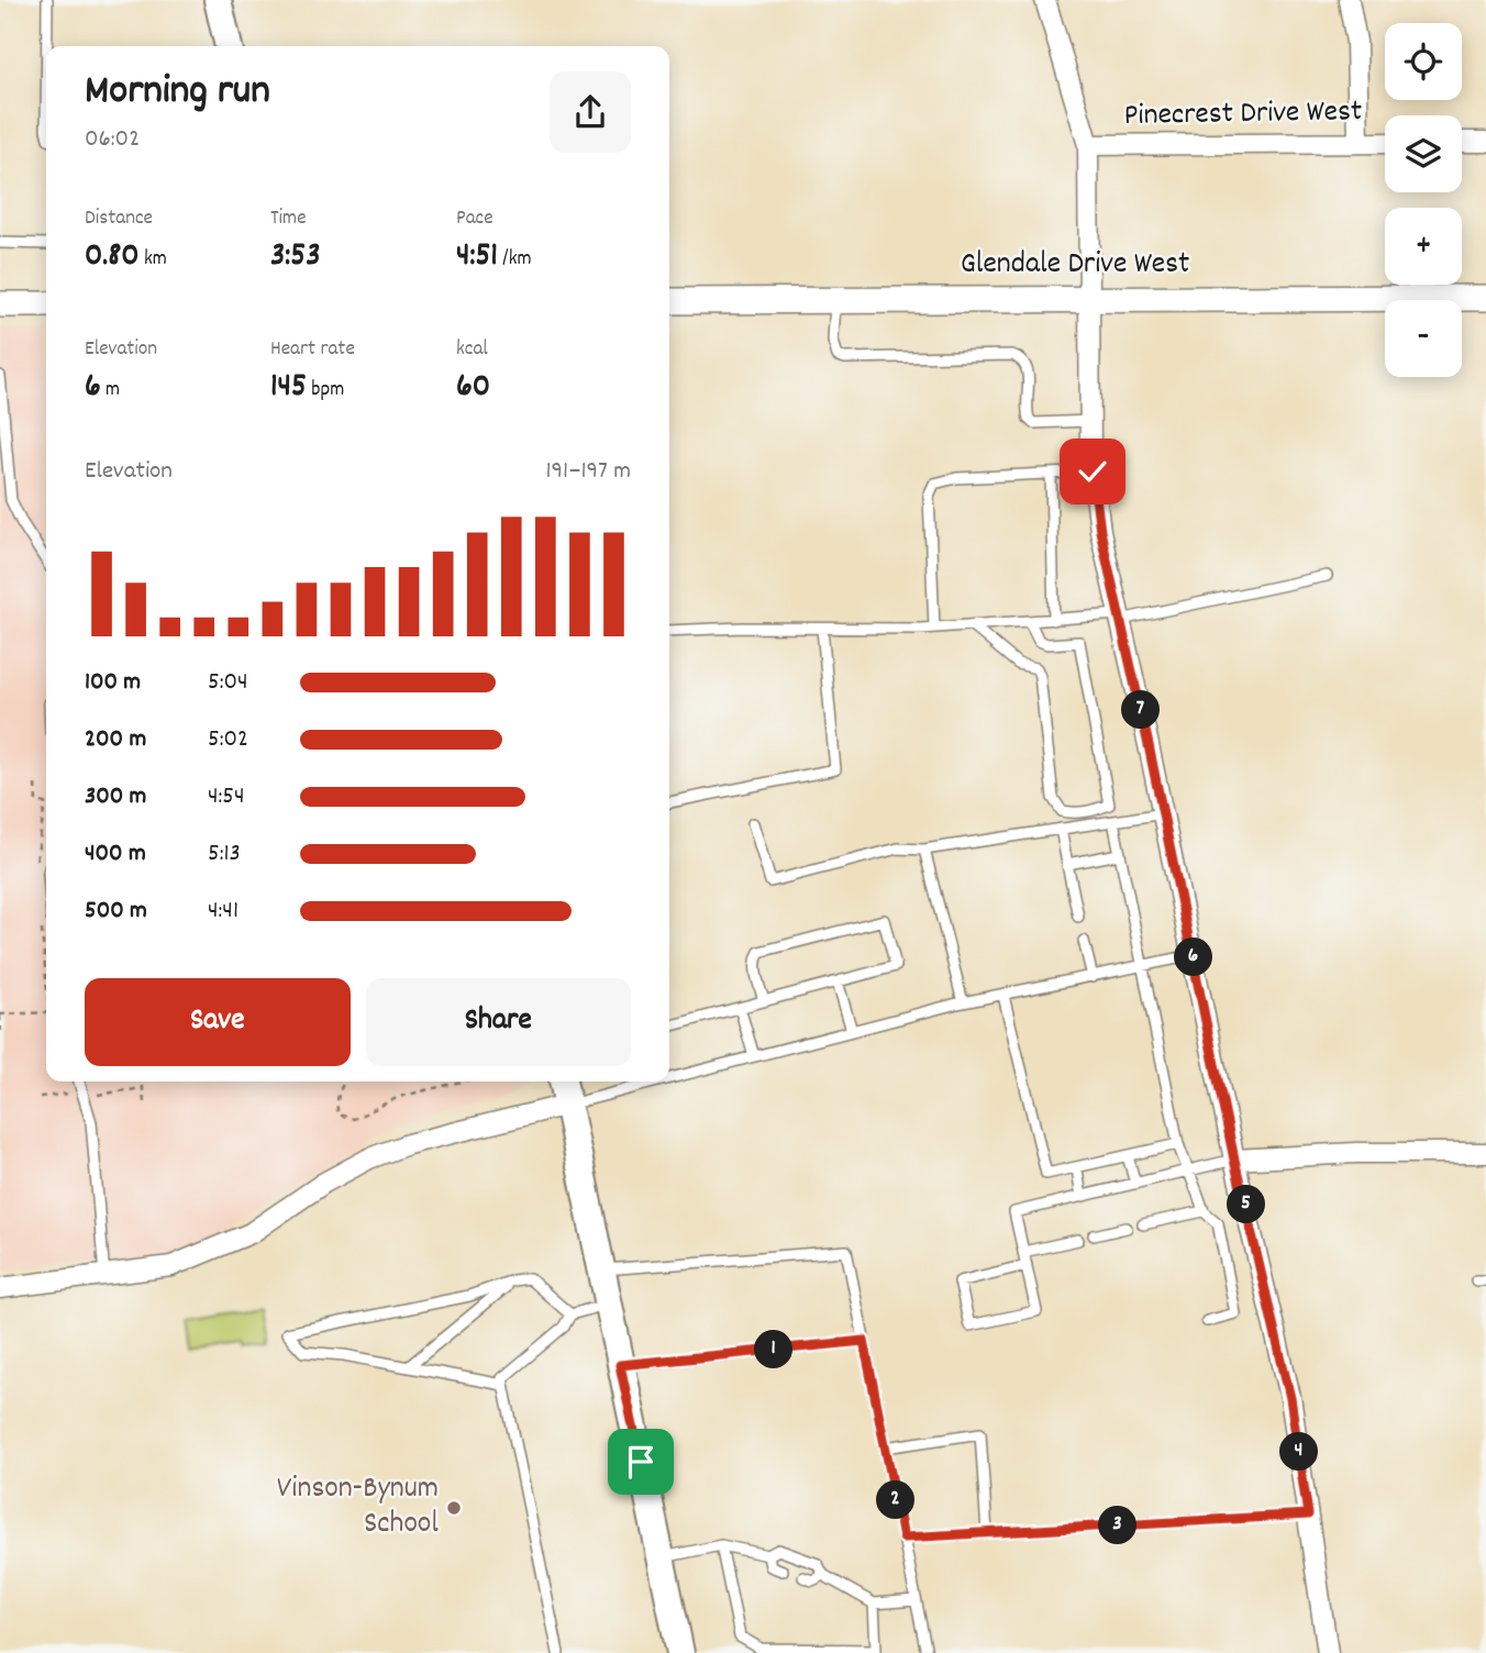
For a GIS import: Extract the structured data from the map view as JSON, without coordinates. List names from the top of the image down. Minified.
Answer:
{"streets":{"street":["Pinecrest Drive West","Glendale Drive West"]},"places":["Vinson-Bynum School"],"page":{"map_buttons":["+","−"],"heading":["Morning run","06:02"],"stats":[["Distance","0.80 km"],["Time","3:53"],["Pace","4:51 /km"],["Elevation","6 m"],["Heart rate","145 bpm"],["kcal","60"]],"chart":["Elevation","191–197 m"],"list":[{"name":"100 m","note":"5:04"},{"name":"200 m","note":"5:02"},{"name":"300 m","note":"4:54"},{"name":"400 m","note":"5:13"},{"name":"500 m","note":"4:41"}],"pins":["7","6","5","1","4","2","3"],"buttons":["Save","Share"]}}
